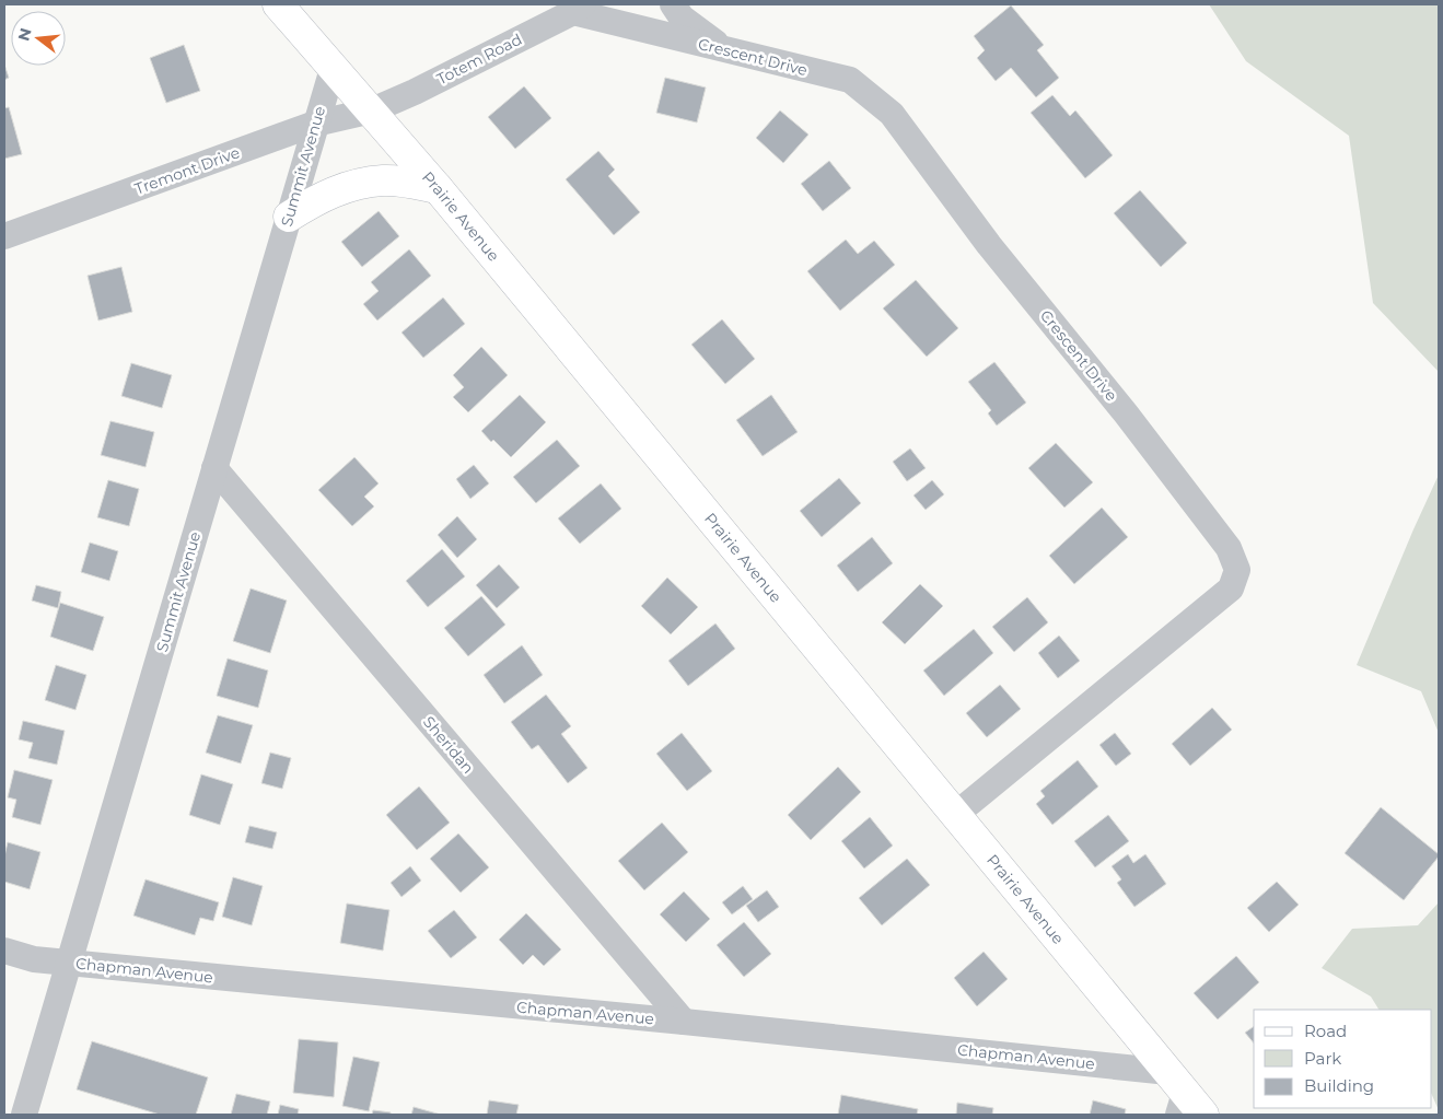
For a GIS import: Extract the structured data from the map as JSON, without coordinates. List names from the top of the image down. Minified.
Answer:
{"streets":{"main road":["Prairie Avenue"],"street":["Crescent Drive","Totem Road","Summit Avenue","Tremont Drive","Sheridan","Chapman Avenue"]},"crossings":[["Crescent Drive","Totem Road"],["Crescent Drive","Prairie Avenue"],["Totem Road","Tremont Drive"],["Totem Road","Prairie Avenue"],["Summit Avenue","Tremont Drive"],["Summit Avenue","Prairie Avenue"],["Summit Avenue","Sheridan"],["Summit Avenue","Chapman Avenue"],["Tremont Drive","Prairie Avenue"],["Prairie Avenue","Chapman Avenue"],["Sheridan","Chapman Avenue"]],"legend":["Road","Park","Building"],"north":"left"}
